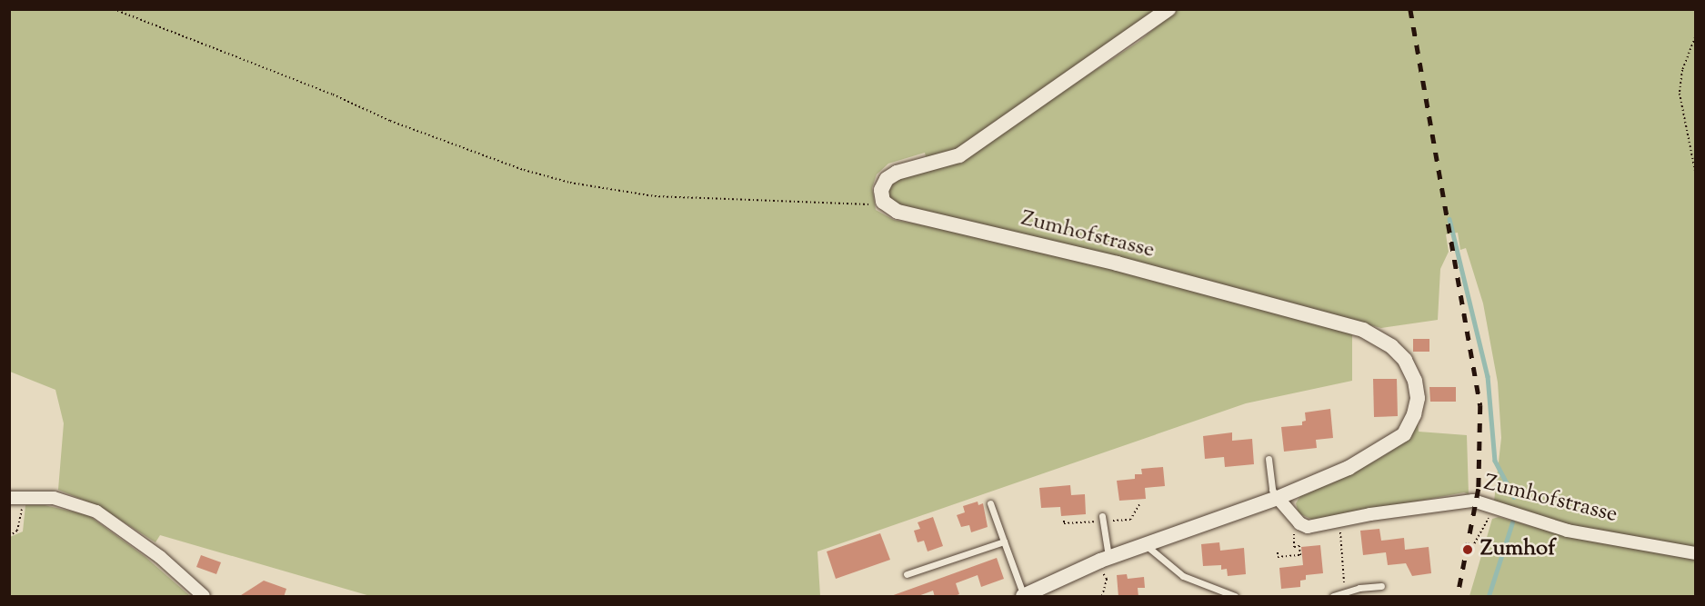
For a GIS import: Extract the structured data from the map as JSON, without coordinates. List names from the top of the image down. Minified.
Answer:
{"streets":{"street":["Zumhofstrasse"]},"places":["Zumhof"]}
